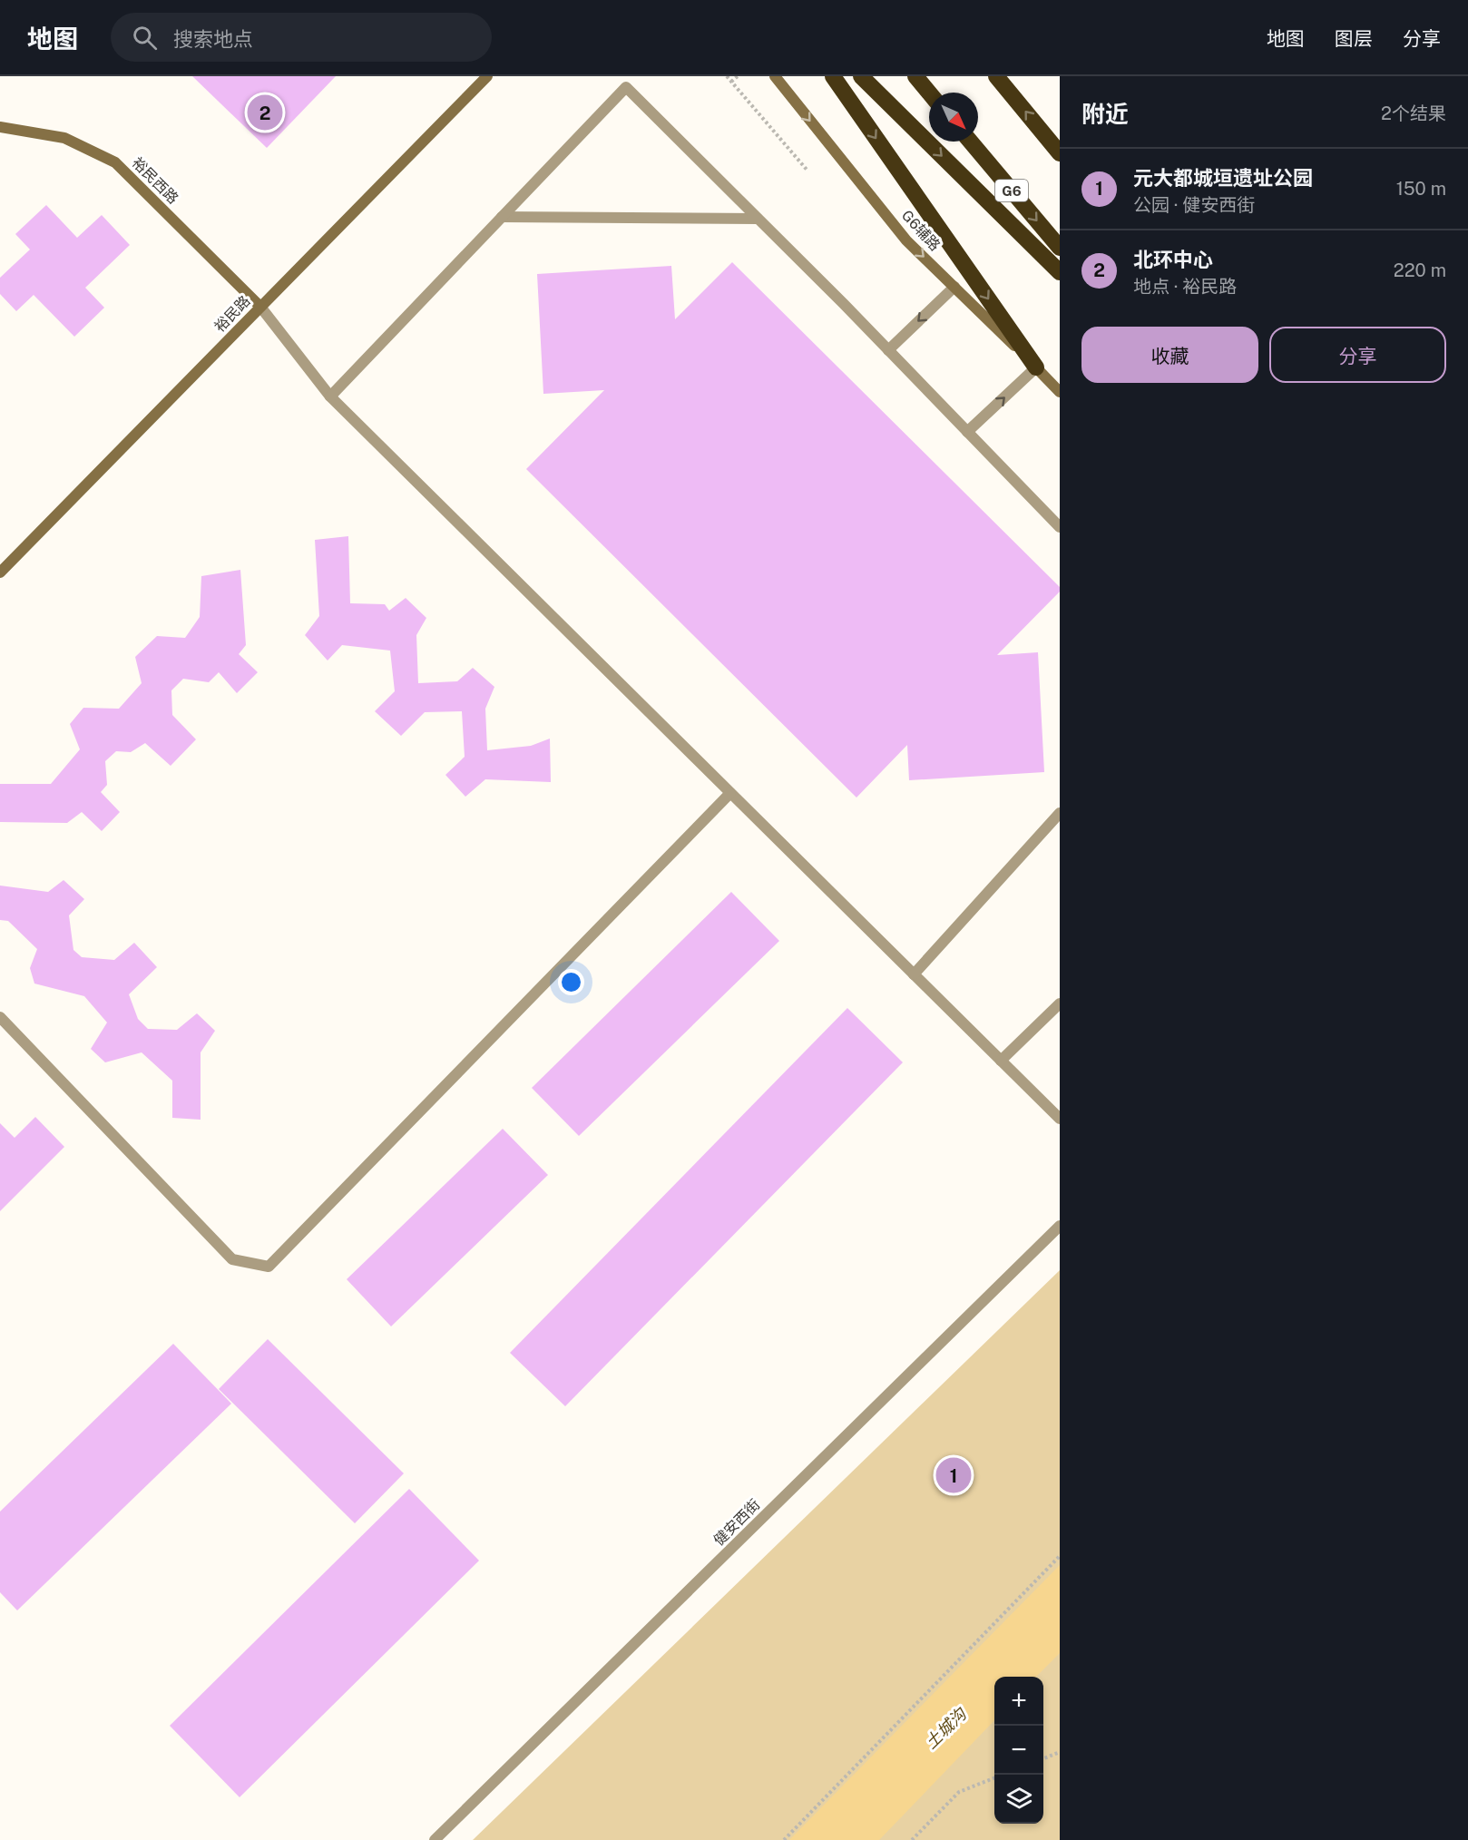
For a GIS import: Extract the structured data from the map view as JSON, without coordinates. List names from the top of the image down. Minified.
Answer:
{"streets":{"highway":["G6"],"street":["裕民西路","G6辅路","裕民路","健安西街"]},"crossings":[["裕民西路","裕民路"]],"water":["土城沟"],"north":"bottom right","page":{"header":"地图","search":"搜索地点","nav":["地图","图层","分享"],"heading":["附近","2个结果"],"pins":["2","1"],"list":[{"mark":"1","name":"元大都城垣遗址公园","note":"公园 · 健安西街","value":"150 m"},{"mark":"2","name":"北环中心","note":"地点 · 裕民路","value":"220 m"}],"buttons":["收藏","分享"],"map_buttons":["+","−"]}}
